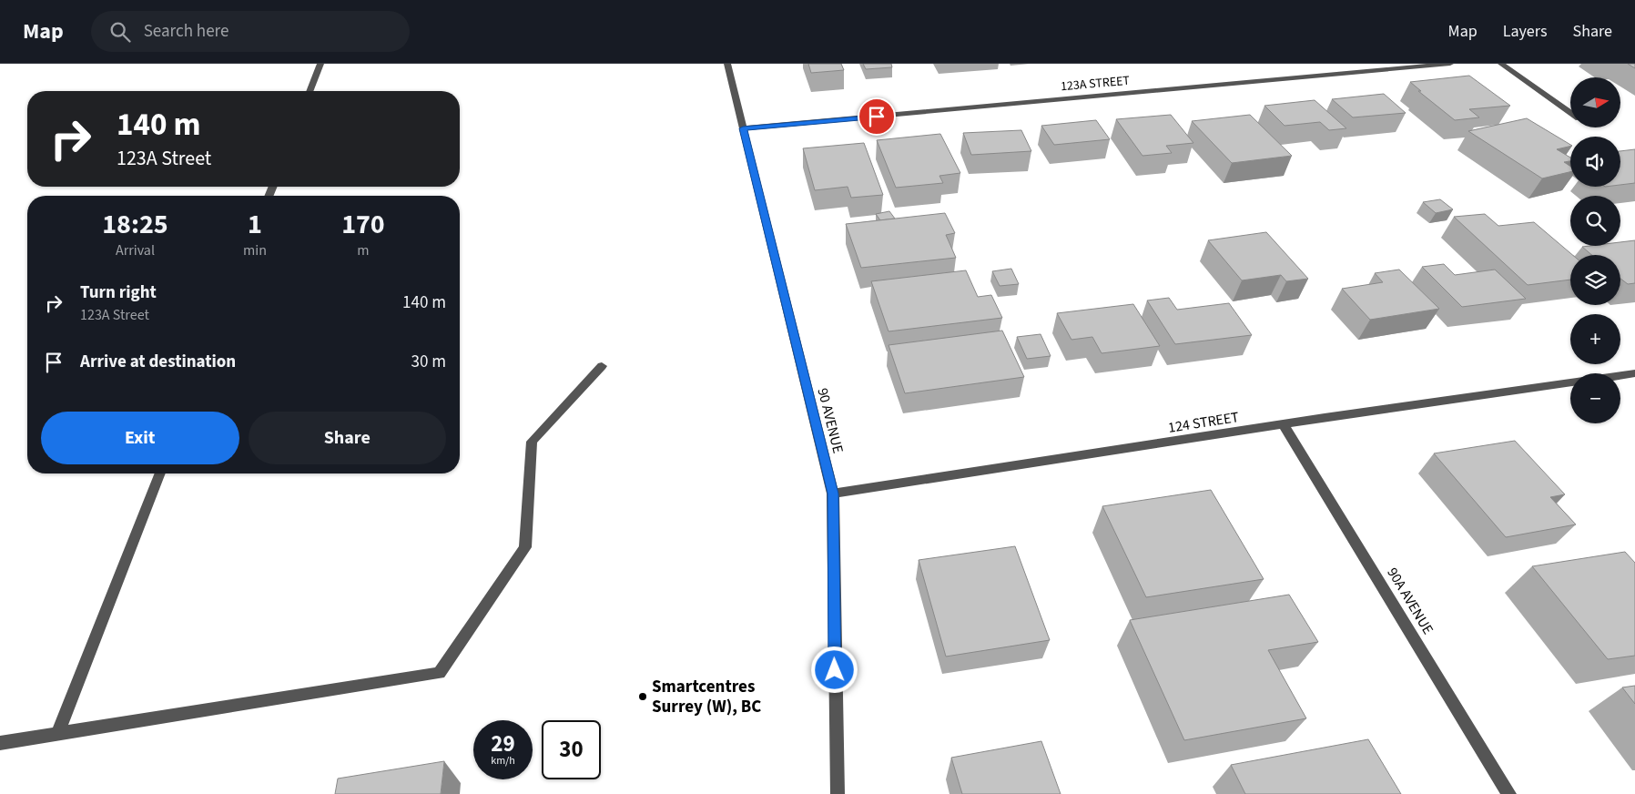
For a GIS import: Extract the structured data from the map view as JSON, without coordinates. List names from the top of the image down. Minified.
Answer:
{"streets":{"street":["123A STREET","90 AVENUE","124 STREET","90A AVENUE"]},"crossings":[["123A STREET","90 AVENUE"],["90 AVENUE","124 STREET"],["124 STREET","90A AVENUE"]],"places":["Smartcentres Surrey (W), BC"],"north":"right","page":{"header":"Map","search":"Search here","nav":["Map","Layers","Share"],"map_buttons":["+","−"],"turn":["140 m","123A Street"],"eta":["18:25","Arrival","1","min","170","m"],"list":[{"name":"Turn right","note":"123A Street","value":"140 m"},{"name":"Arrive at destination","value":"30 m"}],"buttons":["Exit","Share"],"speed":"29 km/h","limit":"30"}}
